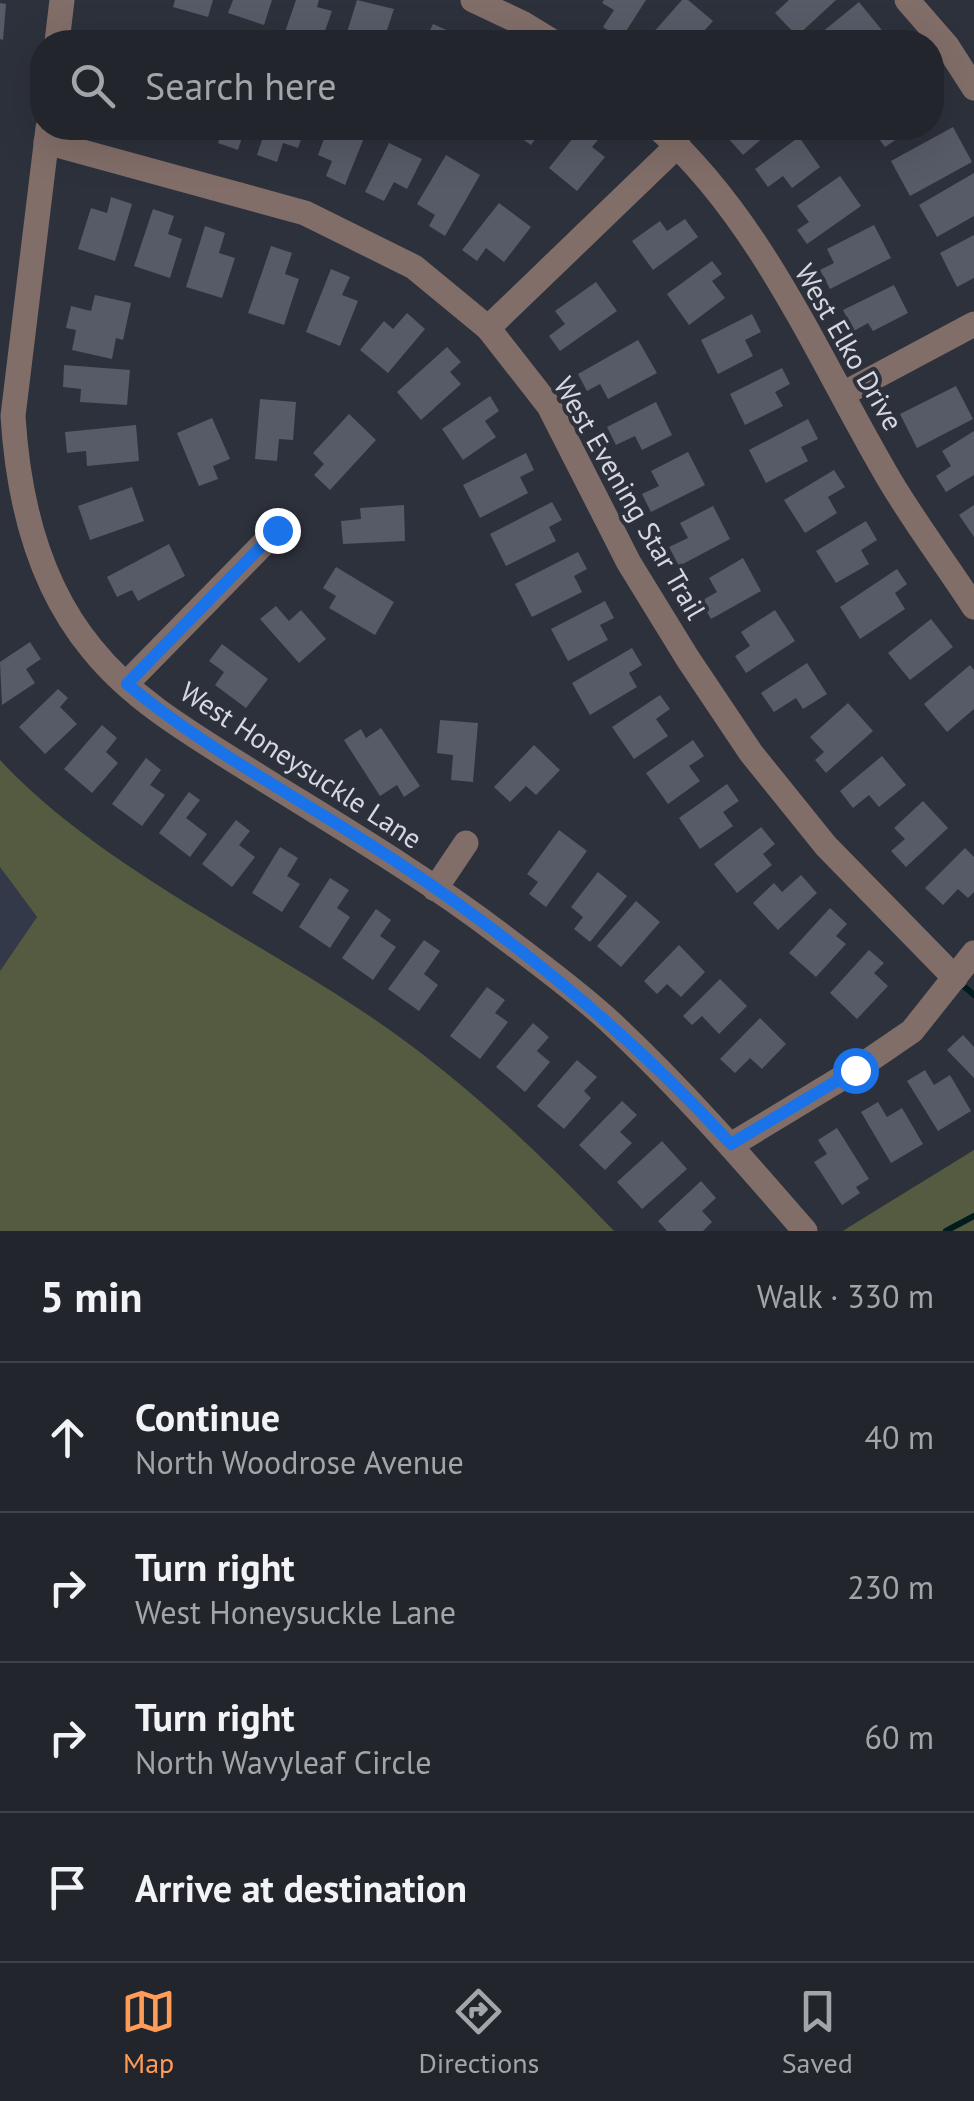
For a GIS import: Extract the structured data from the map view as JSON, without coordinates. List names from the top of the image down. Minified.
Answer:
{"streets":{"street":["West Elko Drive","West Evening Star Trail","West Honeysuckle Lane"]},"page":{"search":"Search here","heading":["5 min","Walk · 330 m"],"list":[["Continue","North Woodrose Avenue","40 m"],["Turn right","West Honeysuckle Lane","230 m"],["Turn right","North Wavyleaf Circle","60 m"],"Arrive at destination"],"nav":["Map","Directions","Saved"]}}
